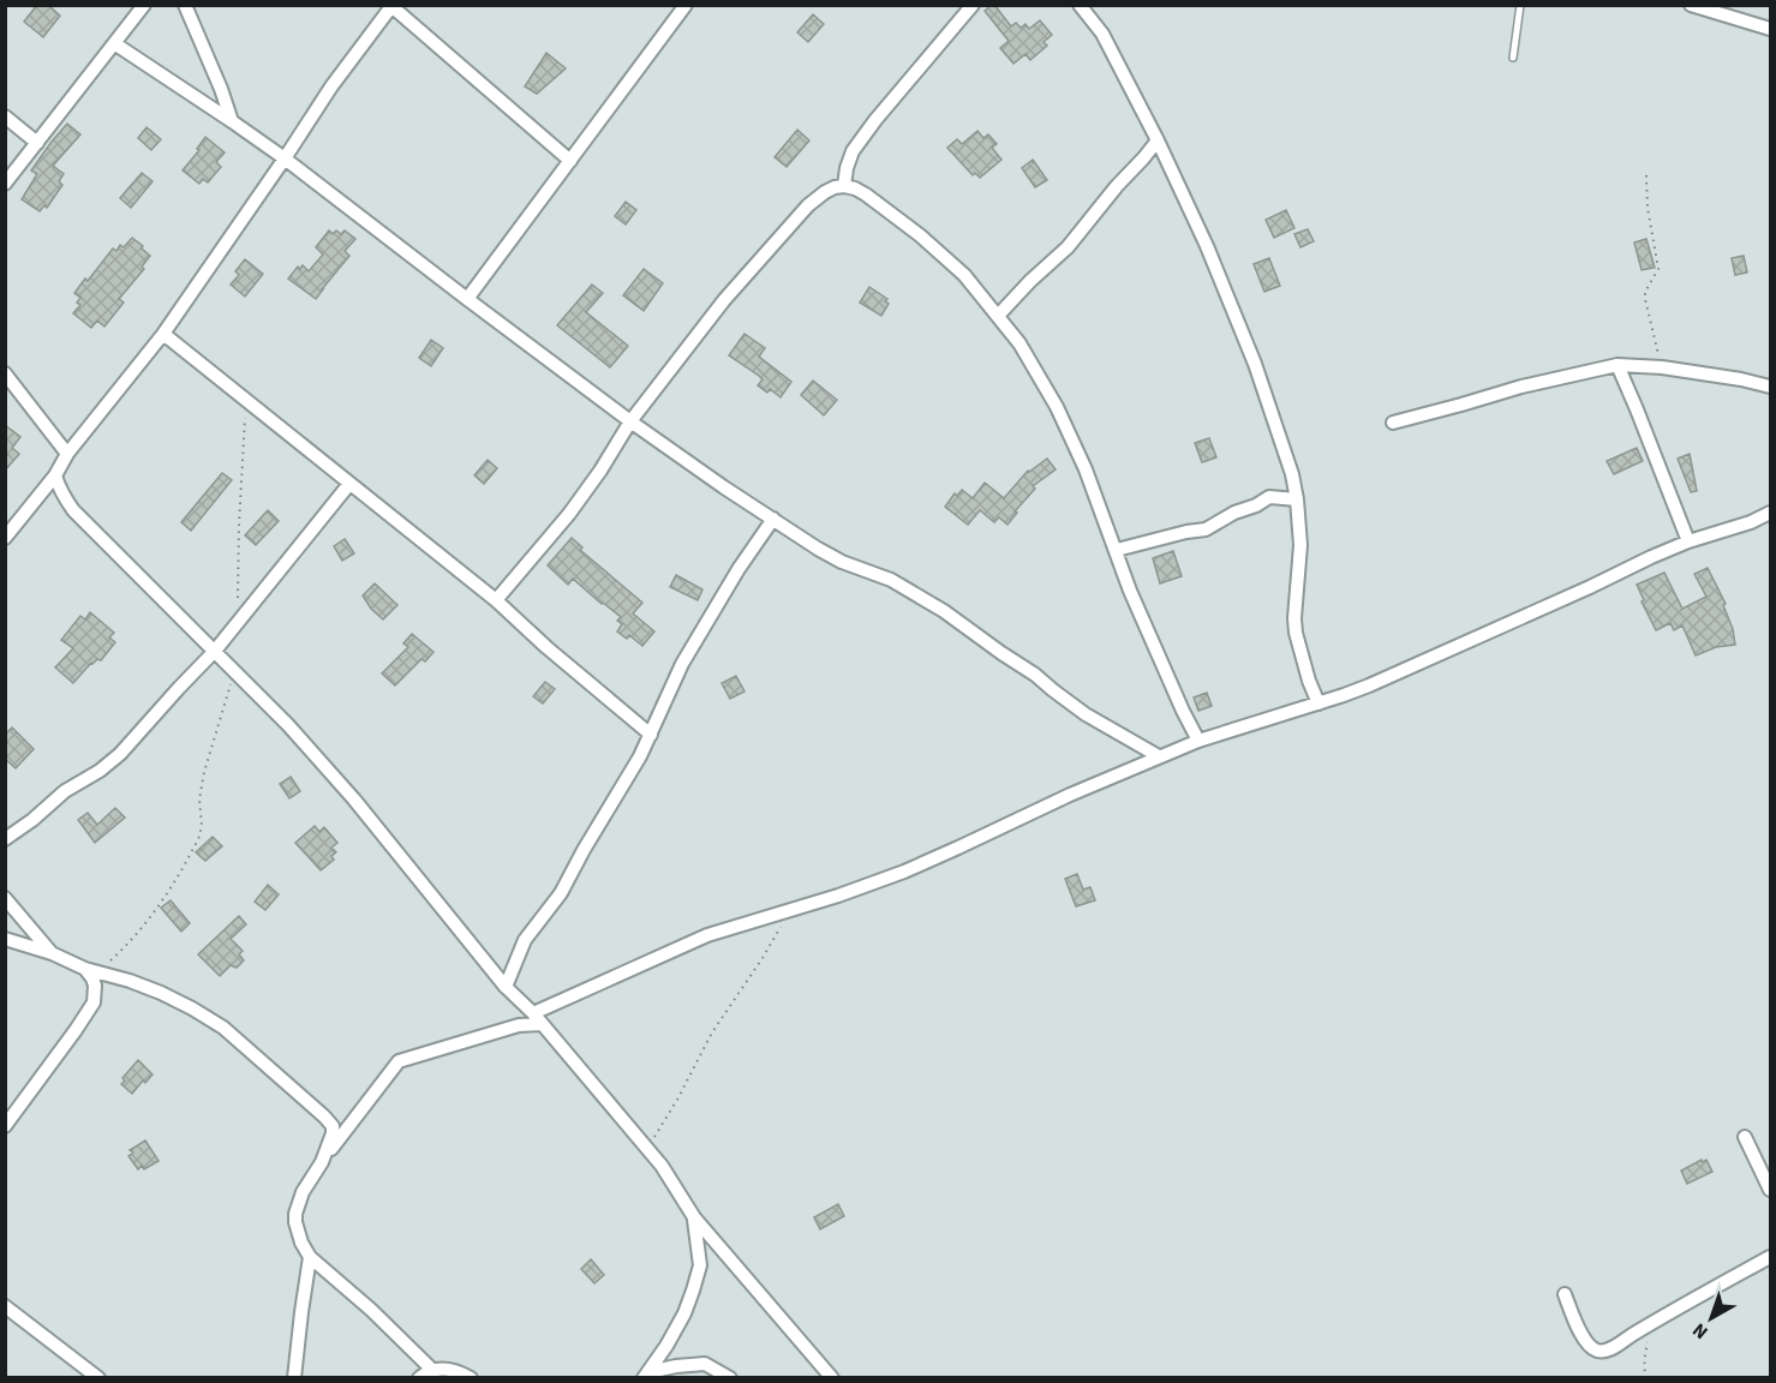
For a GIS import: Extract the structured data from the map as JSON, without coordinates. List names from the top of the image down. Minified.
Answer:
{"north":"bottom left"}
